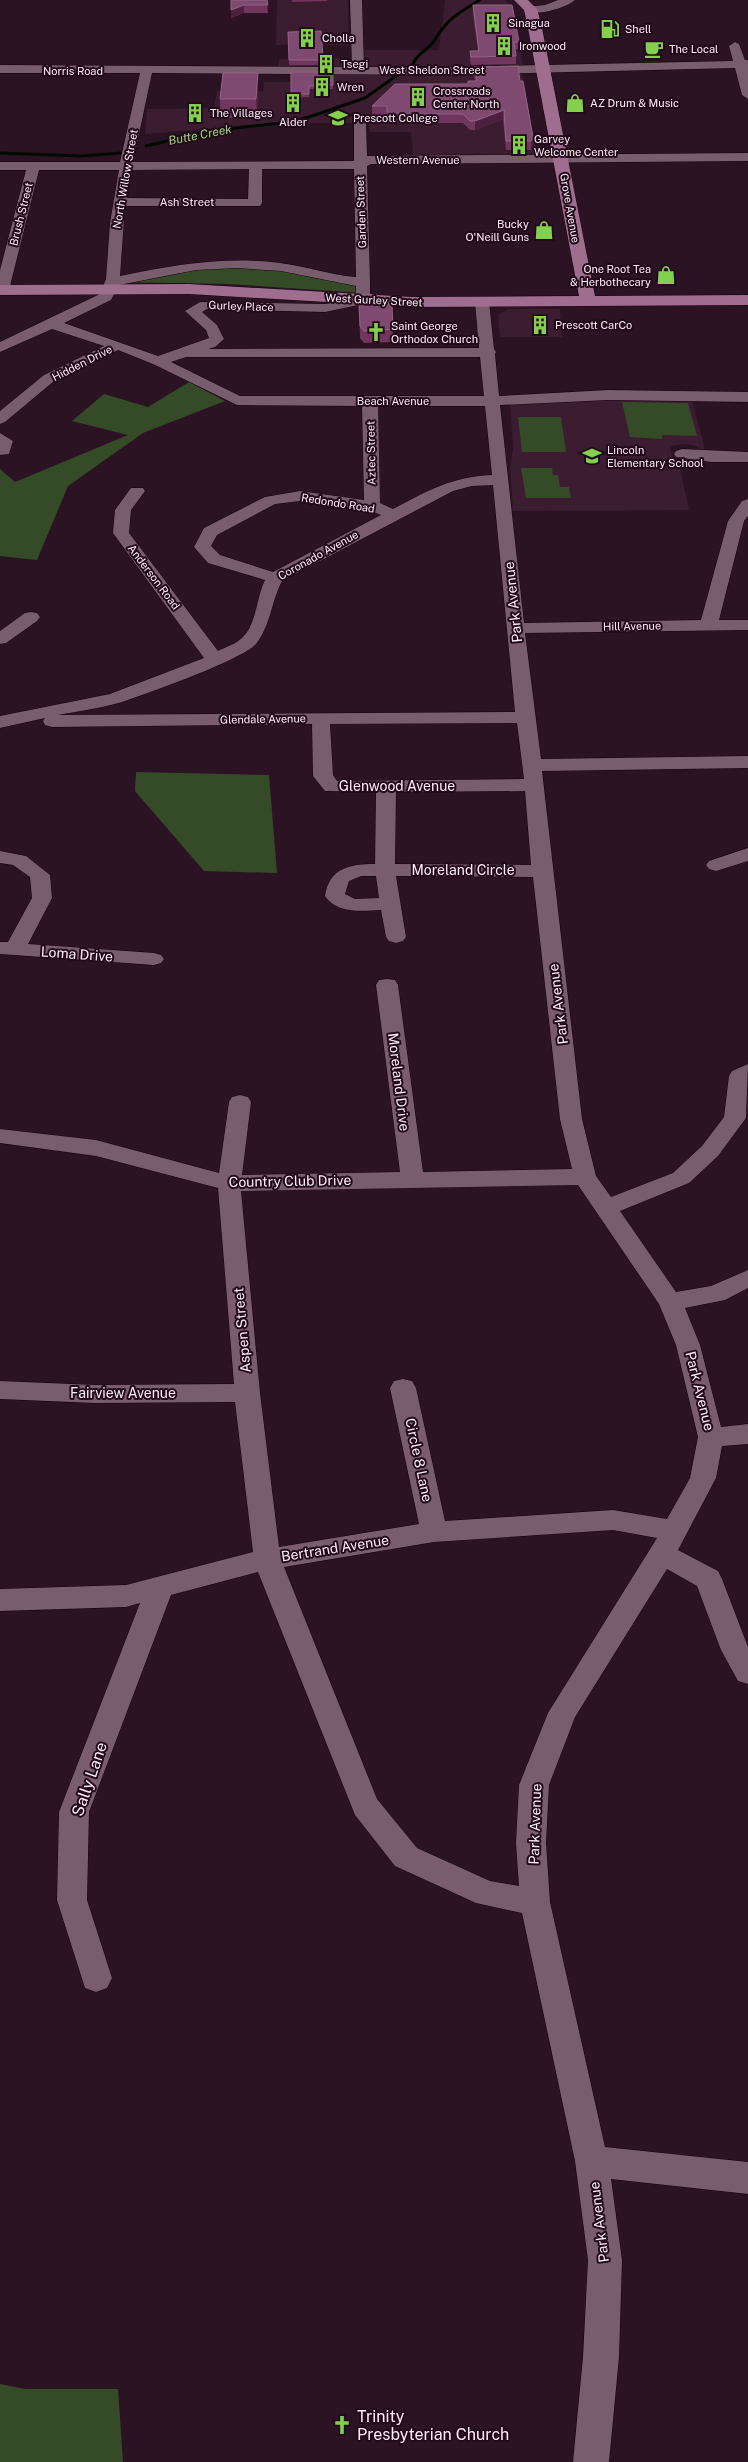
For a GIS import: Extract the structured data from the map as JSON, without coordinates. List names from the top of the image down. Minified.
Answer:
{"streets":{"main road":["Grove Avenue","West Gurley Street"],"street":["West Sheldon Street","Norris Road","Western Avenue","North Willow Street","Ash Street","Garden Street","Brush Street","Gurley Place","Hidden Drive","Beach Avenue","Aztec Street","Redondo Road","Coronado Avenue","Anderson Road","Park Avenue","Hill Avenue","Glendale Avenue","Glenwood Avenue","Moreland Circle","Loma Drive","Moreland Drive","Country Club Drive","Aspen Street","Fairview Avenue","Circle 8 Lane","Bertrand Avenue","Sally Lane"]},"crossings":[["West Sheldon Street","Norris Road"],["West Sheldon Street","North Willow Street"],["West Sheldon Street","Grove Avenue"],["Norris Road","North Willow Street"],["Western Avenue","North Willow Street"],["Western Avenue","Ash Street"],["Western Avenue","Grove Avenue"],["Western Avenue","Garden Street"],["Western Avenue","Brush Street"],["North Willow Street","Ash Street"],["North Willow Street","West Gurley Street"],["Grove Avenue","West Gurley Street"],["Garden Street","West Gurley Street"],["Garden Street","Gurley Place"],["Brush Street","West Gurley Street"],["West Gurley Street","Gurley Place"],["West Gurley Street","Park Avenue"],["Gurley Place","Beach Avenue"],["Hidden Drive","Beach Avenue"],["Beach Avenue","Aztec Street"],["Beach Avenue","Park Avenue"],["Aztec Street","Redondo Road"],["Redondo Road","Coronado Avenue"],["Coronado Avenue","Anderson Road"],["Coronado Avenue","Park Avenue"],["Coronado Avenue","Glendale Avenue"],["Park Avenue","Hill Avenue"],["Park Avenue","Glendale Avenue"],["Park Avenue","Glenwood Avenue"],["Park Avenue","Moreland Circle"],["Park Avenue","Country Club Drive"],["Park Avenue","Aspen Street"],["Park Avenue","Bertrand Avenue"],["Glendale Avenue","Glenwood Avenue"],["Moreland Drive","Country Club Drive"],["Country Club Drive","Aspen Street"],["Aspen Street","Fairview Avenue"],["Aspen Street","Bertrand Avenue"],["Circle 8 Lane","Bertrand Avenue"],["Bertrand Avenue","Sally Lane"]],"water":["Butte Creek"],"places":{"building":["Sinagua","Cholla","Ironwood","Tsegi","Wren","Crossroads Center North","Alder","The Villages","Garvey Welcome Center","Prescott CarCo"],"fuel station":["Shell"],"cafe":["The Local"],"shop":["AZ Drum & Music","Bucky O'Neill Guns","One Root Tea & Herbothecary"],"school or university":["Prescott College","Lincoln Elementary School"],"church":["Saint George Orthodox Church","Trinity Presbyterian Church"]}}
